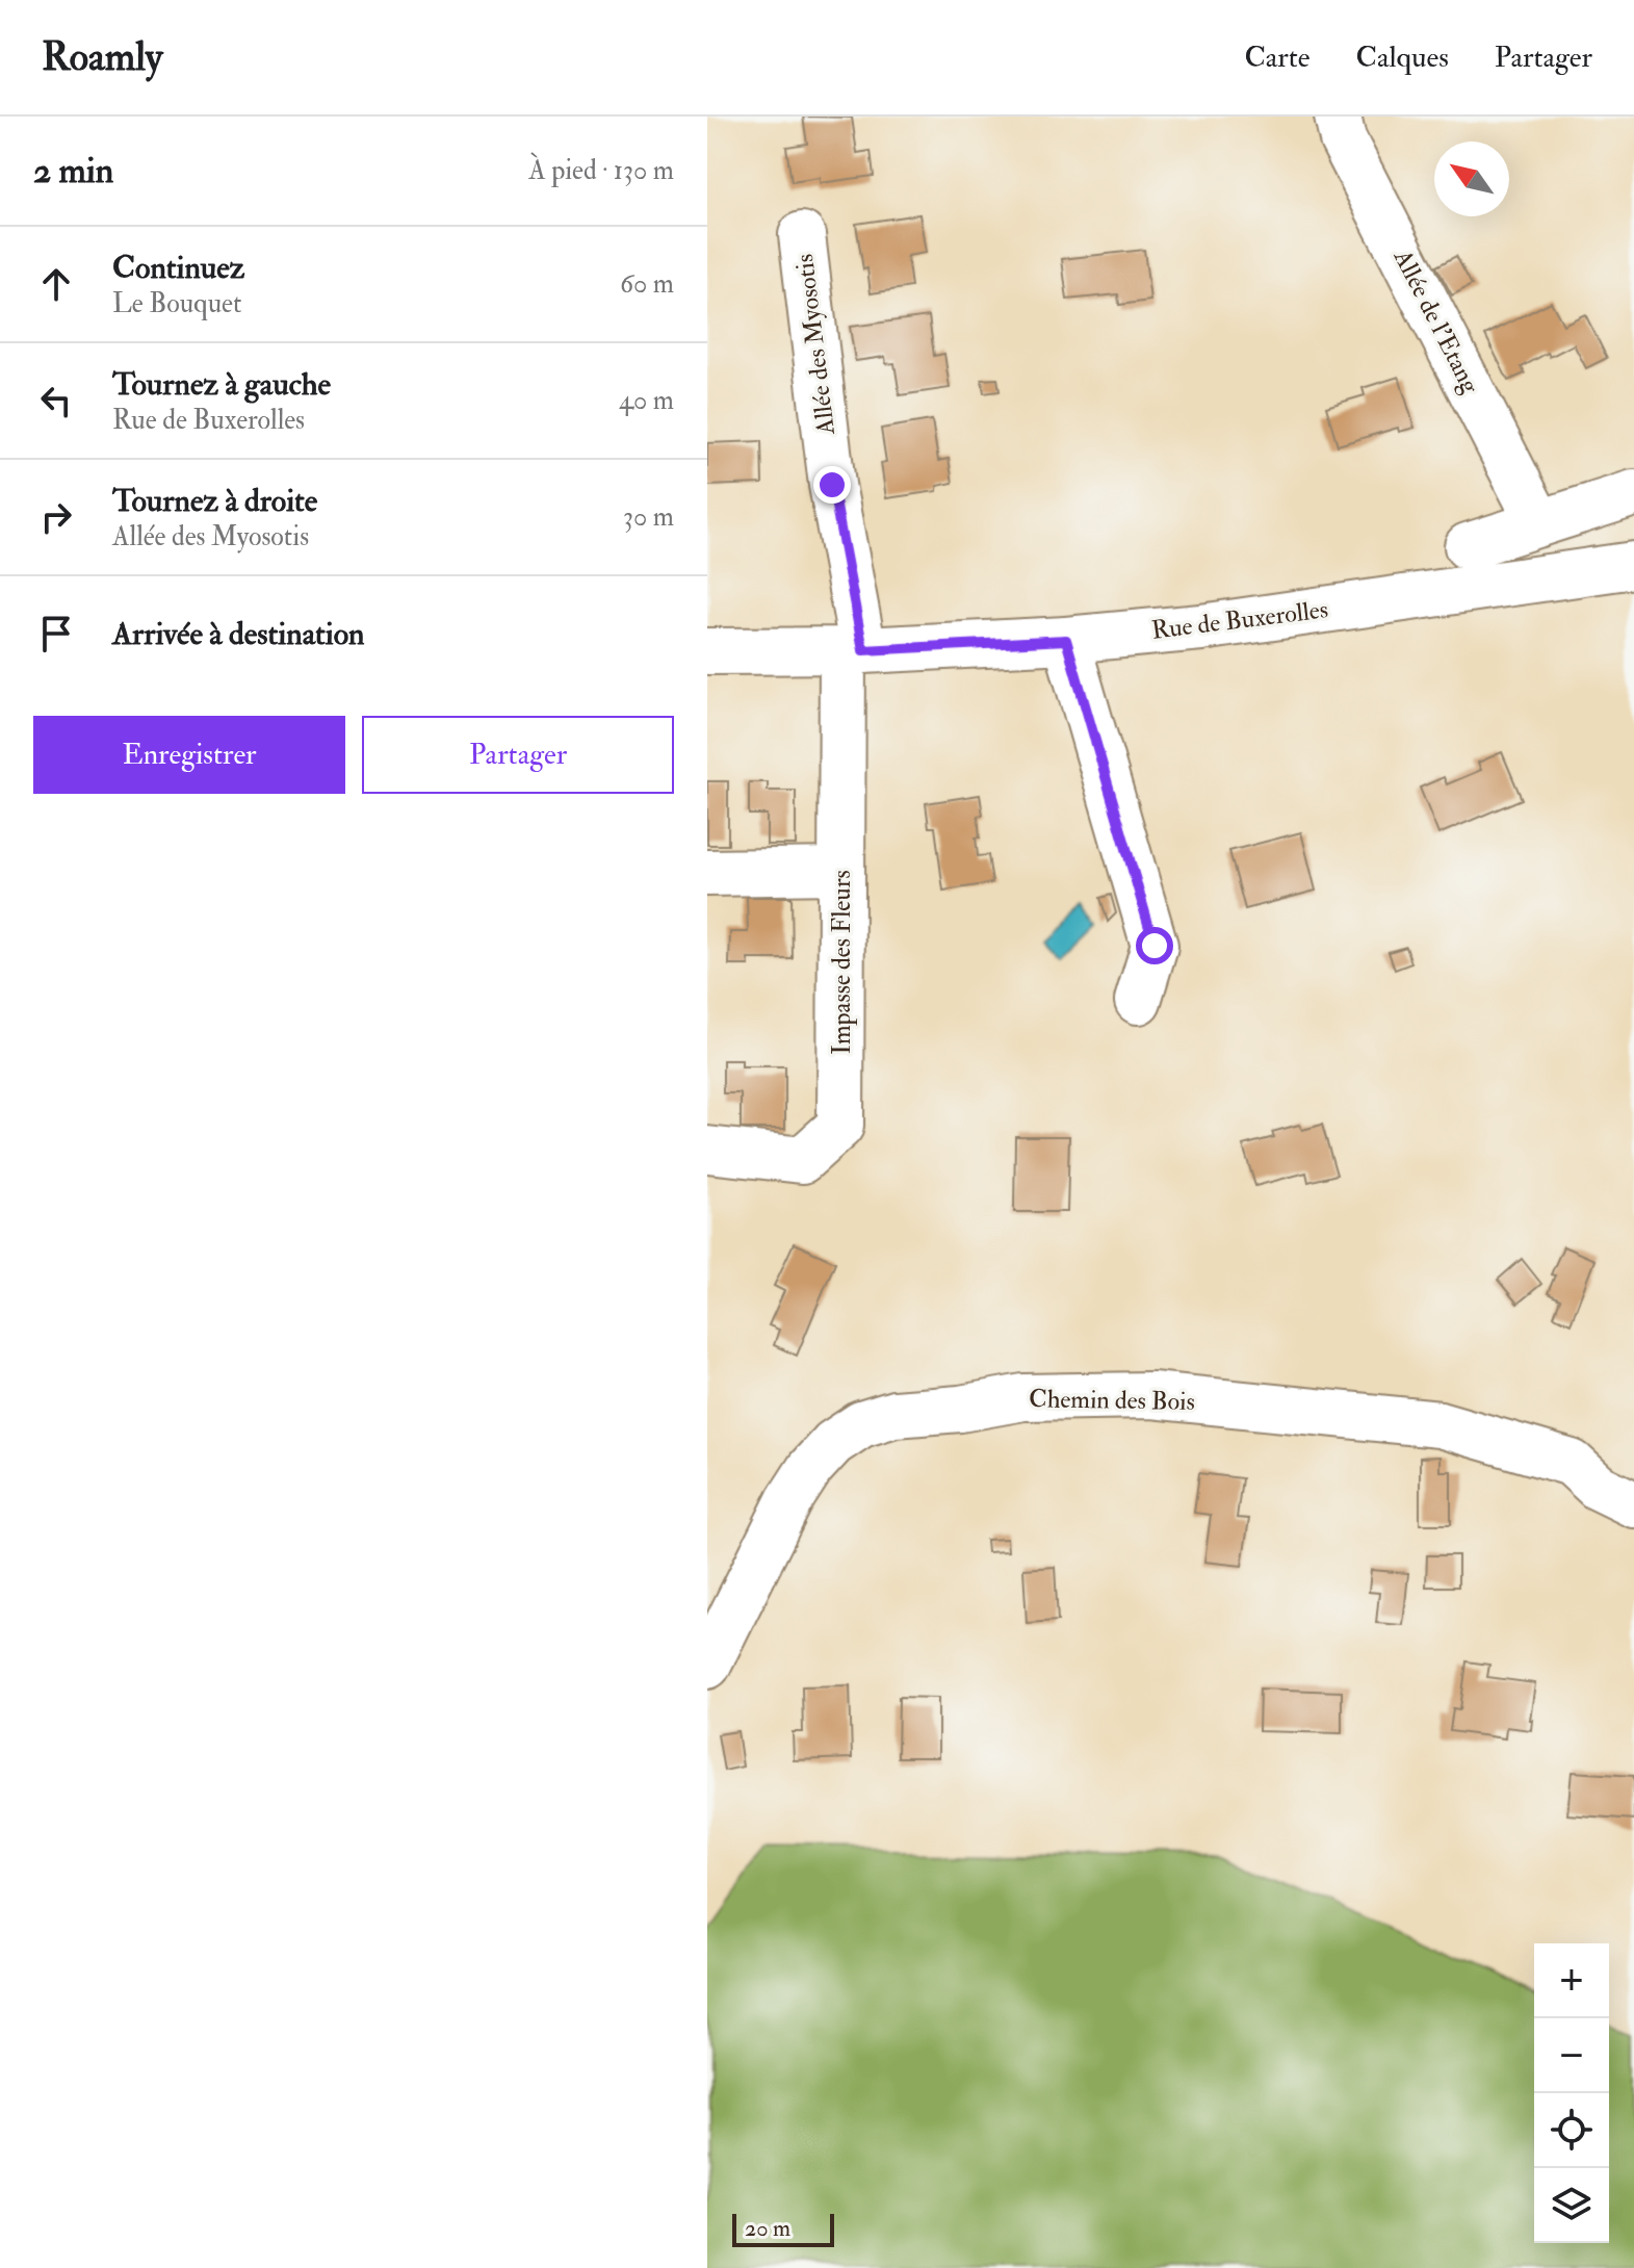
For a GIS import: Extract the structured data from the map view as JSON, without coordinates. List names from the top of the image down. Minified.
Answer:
{"streets":{"street":["Allée de l'Etang","Allée des Myosotis","Rue de Buxerolles","Impasse des Fleurs","Chemin des Bois"]},"crossings":[["Allée des Myosotis","Rue de Buxerolles"],["Allée des Myosotis","Impasse des Fleurs"],["Rue de Buxerolles","Impasse des Fleurs"]],"scale_bar":"20 m","north":"top left","page":{"header":"Roamly","nav":["Carte","Calques","Partager"],"heading":["2 min","À pied · 130 m"],"list":[["Continuez","Le Bouquet","60 m"],["Tournez à gauche","Rue de Buxerolles","40 m"],["Tournez à droite","Allée des Myosotis","30 m"],"Arrivée à destination"],"buttons":["Enregistrer","Partager"],"map_buttons":["+","−"],"scale":"20 m"}}
